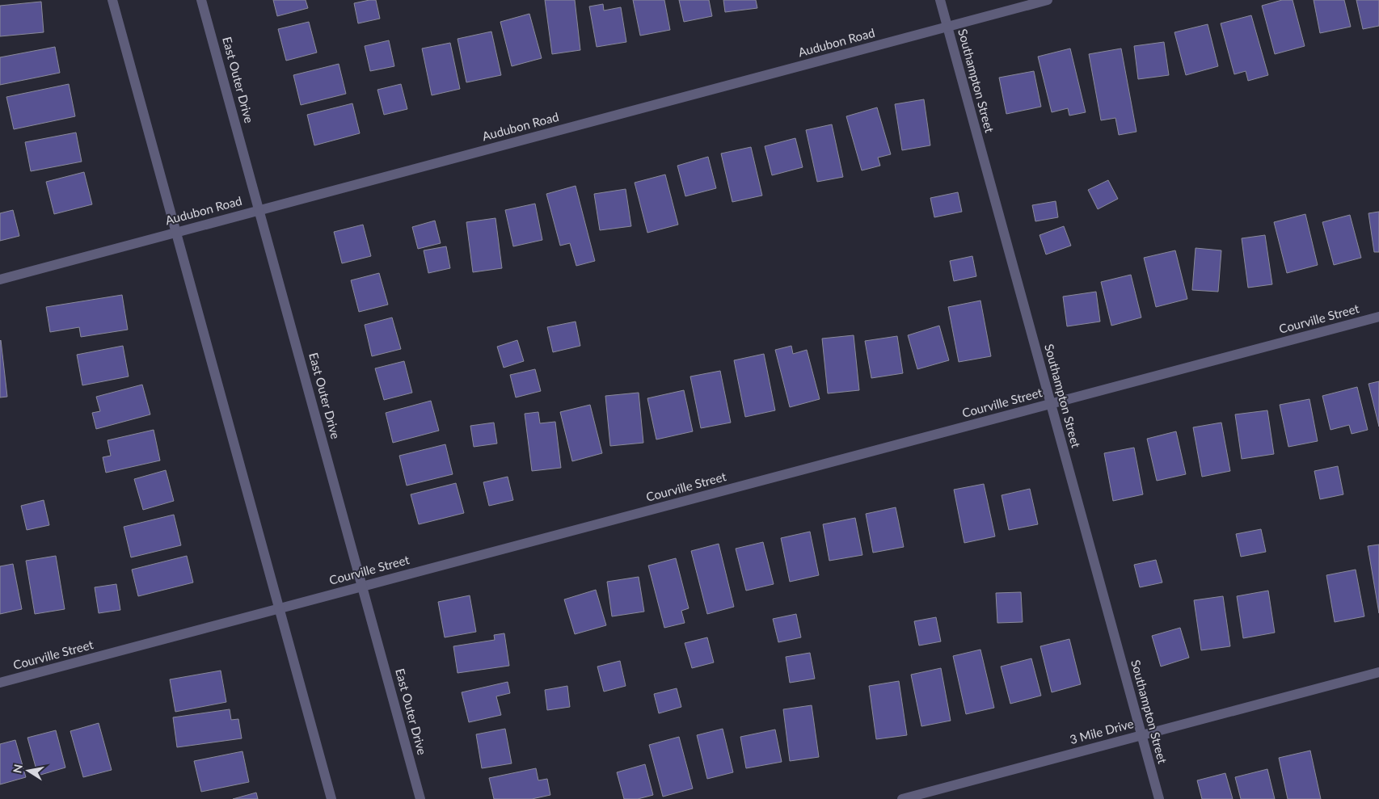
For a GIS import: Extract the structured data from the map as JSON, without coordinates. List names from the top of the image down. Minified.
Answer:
{"streets":{"street":["Audubon Road","East Outer Drive","Southampton Street","Courville Street","3 Mile Drive"]},"crossings":[["Audubon Road","East Outer Drive"],["Audubon Road","Southampton Street"],["East Outer Drive","Courville Street"],["Southampton Street","Courville Street"],["Southampton Street","3 Mile Drive"]],"north":"left"}
